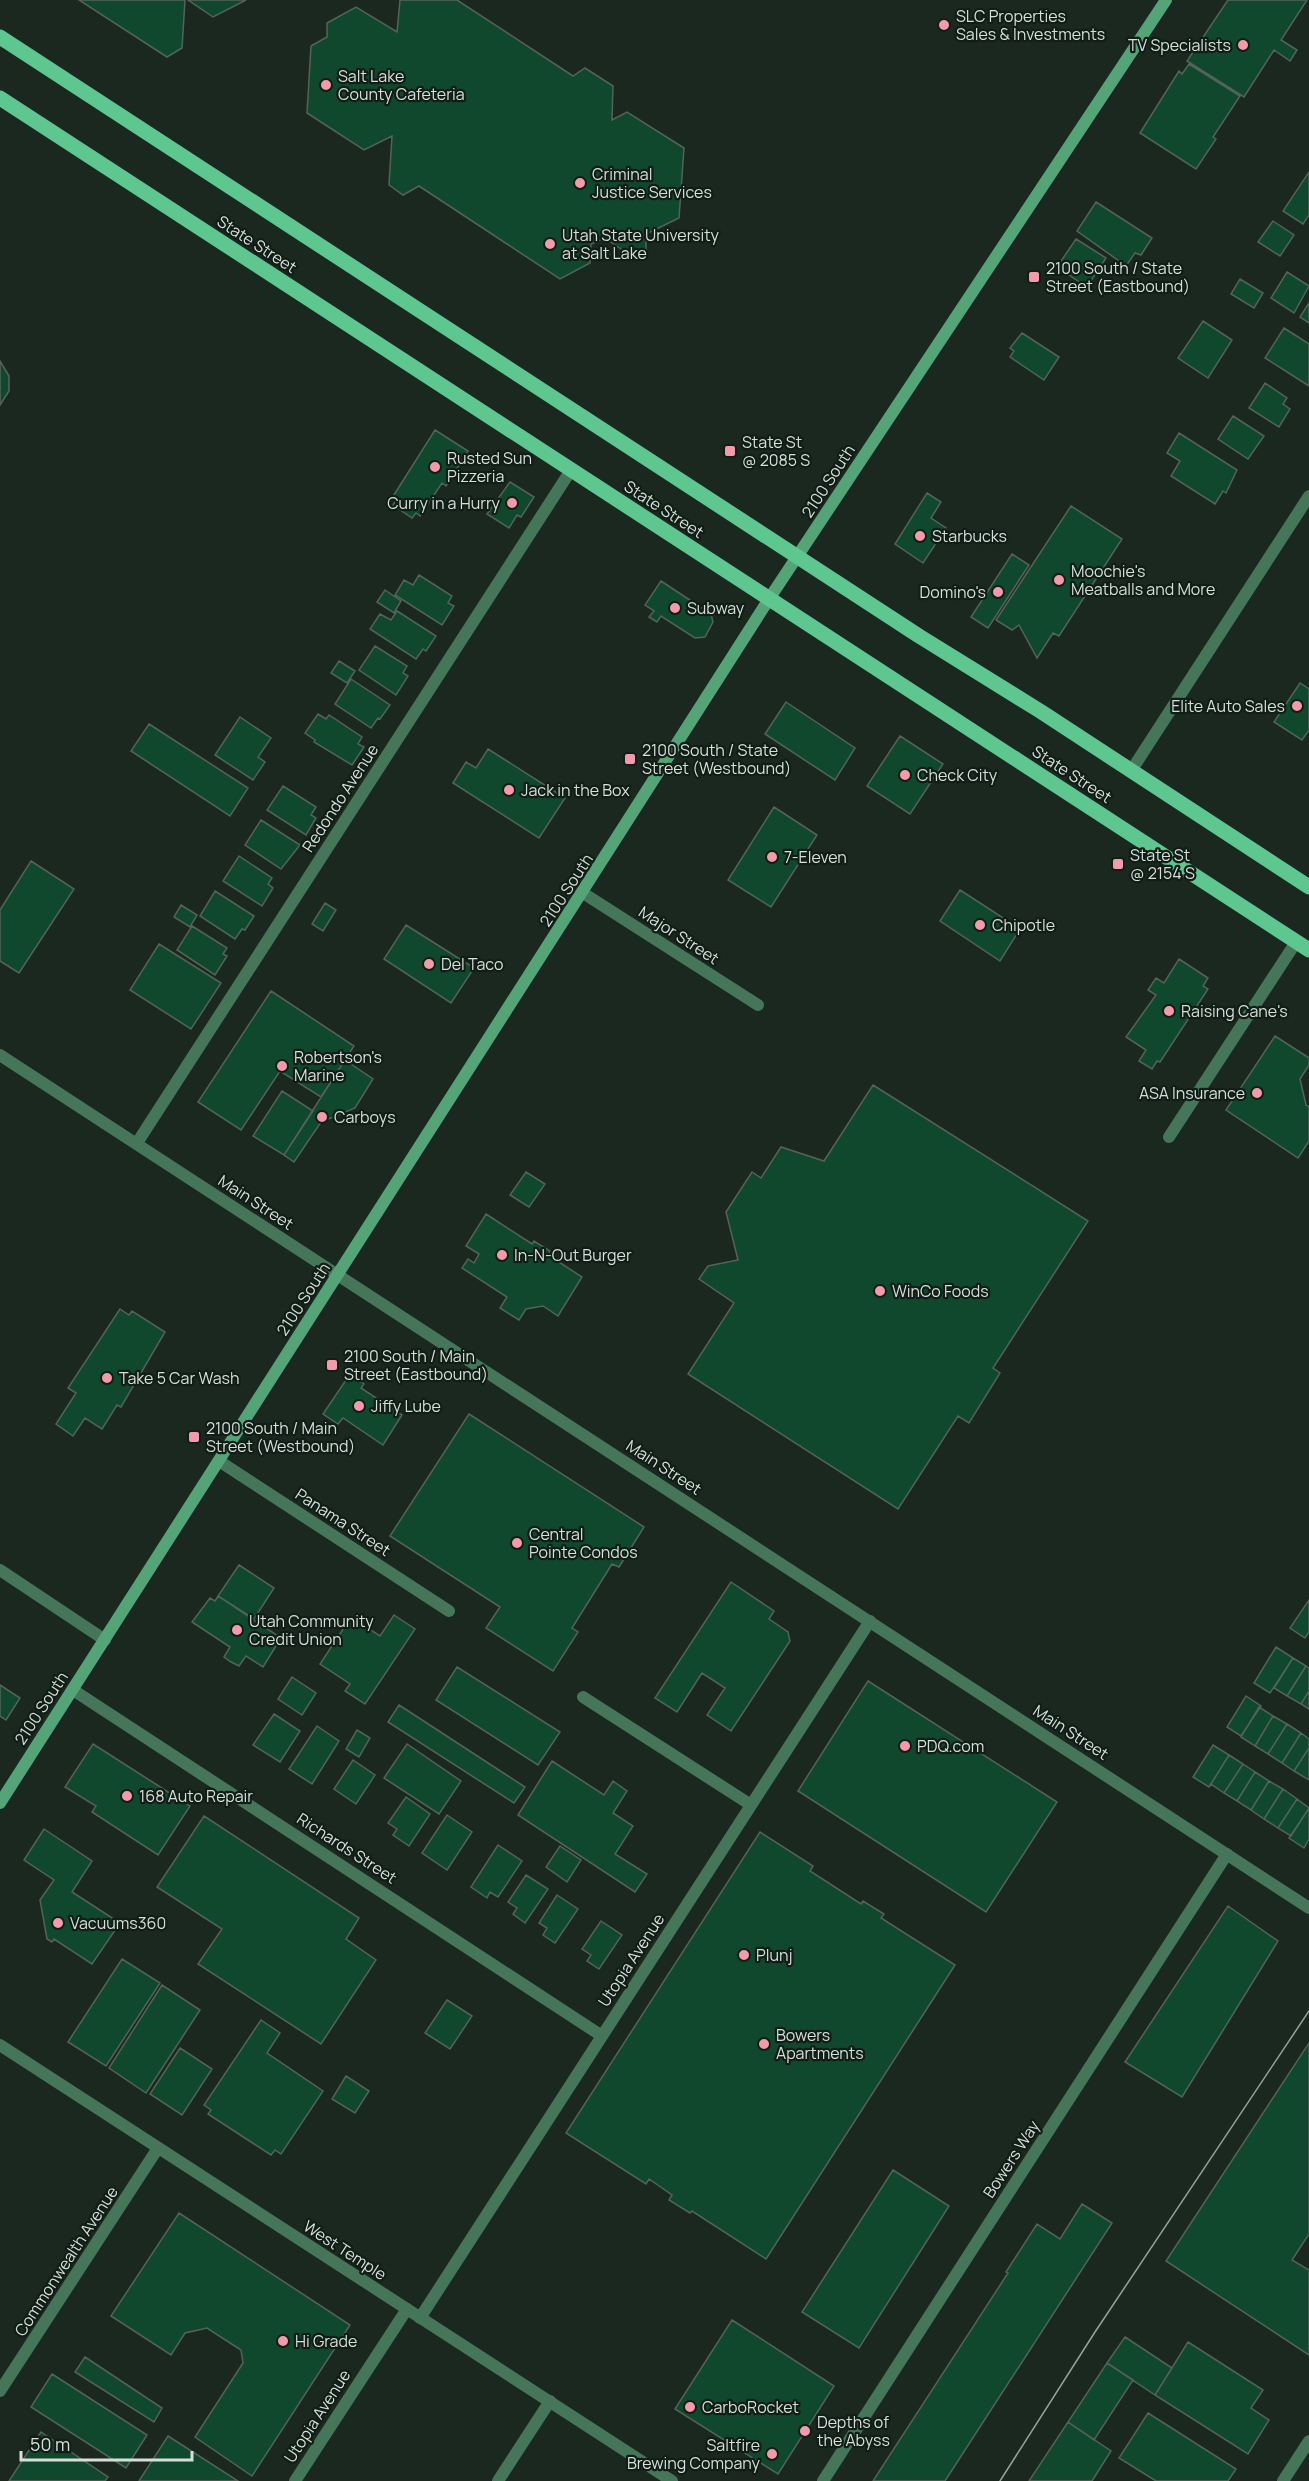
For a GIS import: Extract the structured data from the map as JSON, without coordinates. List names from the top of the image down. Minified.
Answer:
{"streets":{"main road":["State Street","2100 South"],"street":["Redondo Avenue","Major Street","Main Street","Panama Street","Richards Street","Utopia Avenue","Bowers Way","West Temple","Commonwealth Avenue"]},"crossings":[["State Street","2100 South"],["State Street","Redondo Avenue"],["2100 South","Major Street"],["2100 South","Main Street"],["2100 South","Panama Street"],["2100 South","Richards Street"],["Redondo Avenue","Main Street"],["Main Street","Utopia Avenue"],["Main Street","Bowers Way"],["Richards Street","Utopia Avenue"],["Utopia Avenue","West Temple"],["West Temple","Commonwealth Avenue"]],"places":{"other":["SLC Properties Sales & Investments","TV Specialists","Salt Lake County Cafeteria","Criminal Justice Services","Utah State University at Salt Lake","Rusted Sun Pizzeria","Curry in a Hurry","Starbucks","Moochie's Meatballs and More","Domino's","Subway","Elite Auto Sales","Check City","Jack in the Box","7-Eleven","Chipotle","Del Taco","Raising Cane's","Robertson's Marine","ASA Insurance","Carboys","In-N-Out Burger","WinCo Foods","Take 5 Car Wash","Jiffy Lube","Central Pointe Condos","Utah Community Credit Union","PDQ.com","168 Auto Repair","Vacuums360","Plunj","Bowers Apartments","Hi Grade","CarboRocket","Depths of the Abyss","Saltfire Brewing Company"],"transit":["2100 South / State Street (Eastbound)","State St @ 2085 S","2100 South / State Street (Westbound)","State St @ 2154 S","2100 South / Main Street (Eastbound)","2100 South / Main Street (Westbound)"]},"scale_bar":"50 m"}
